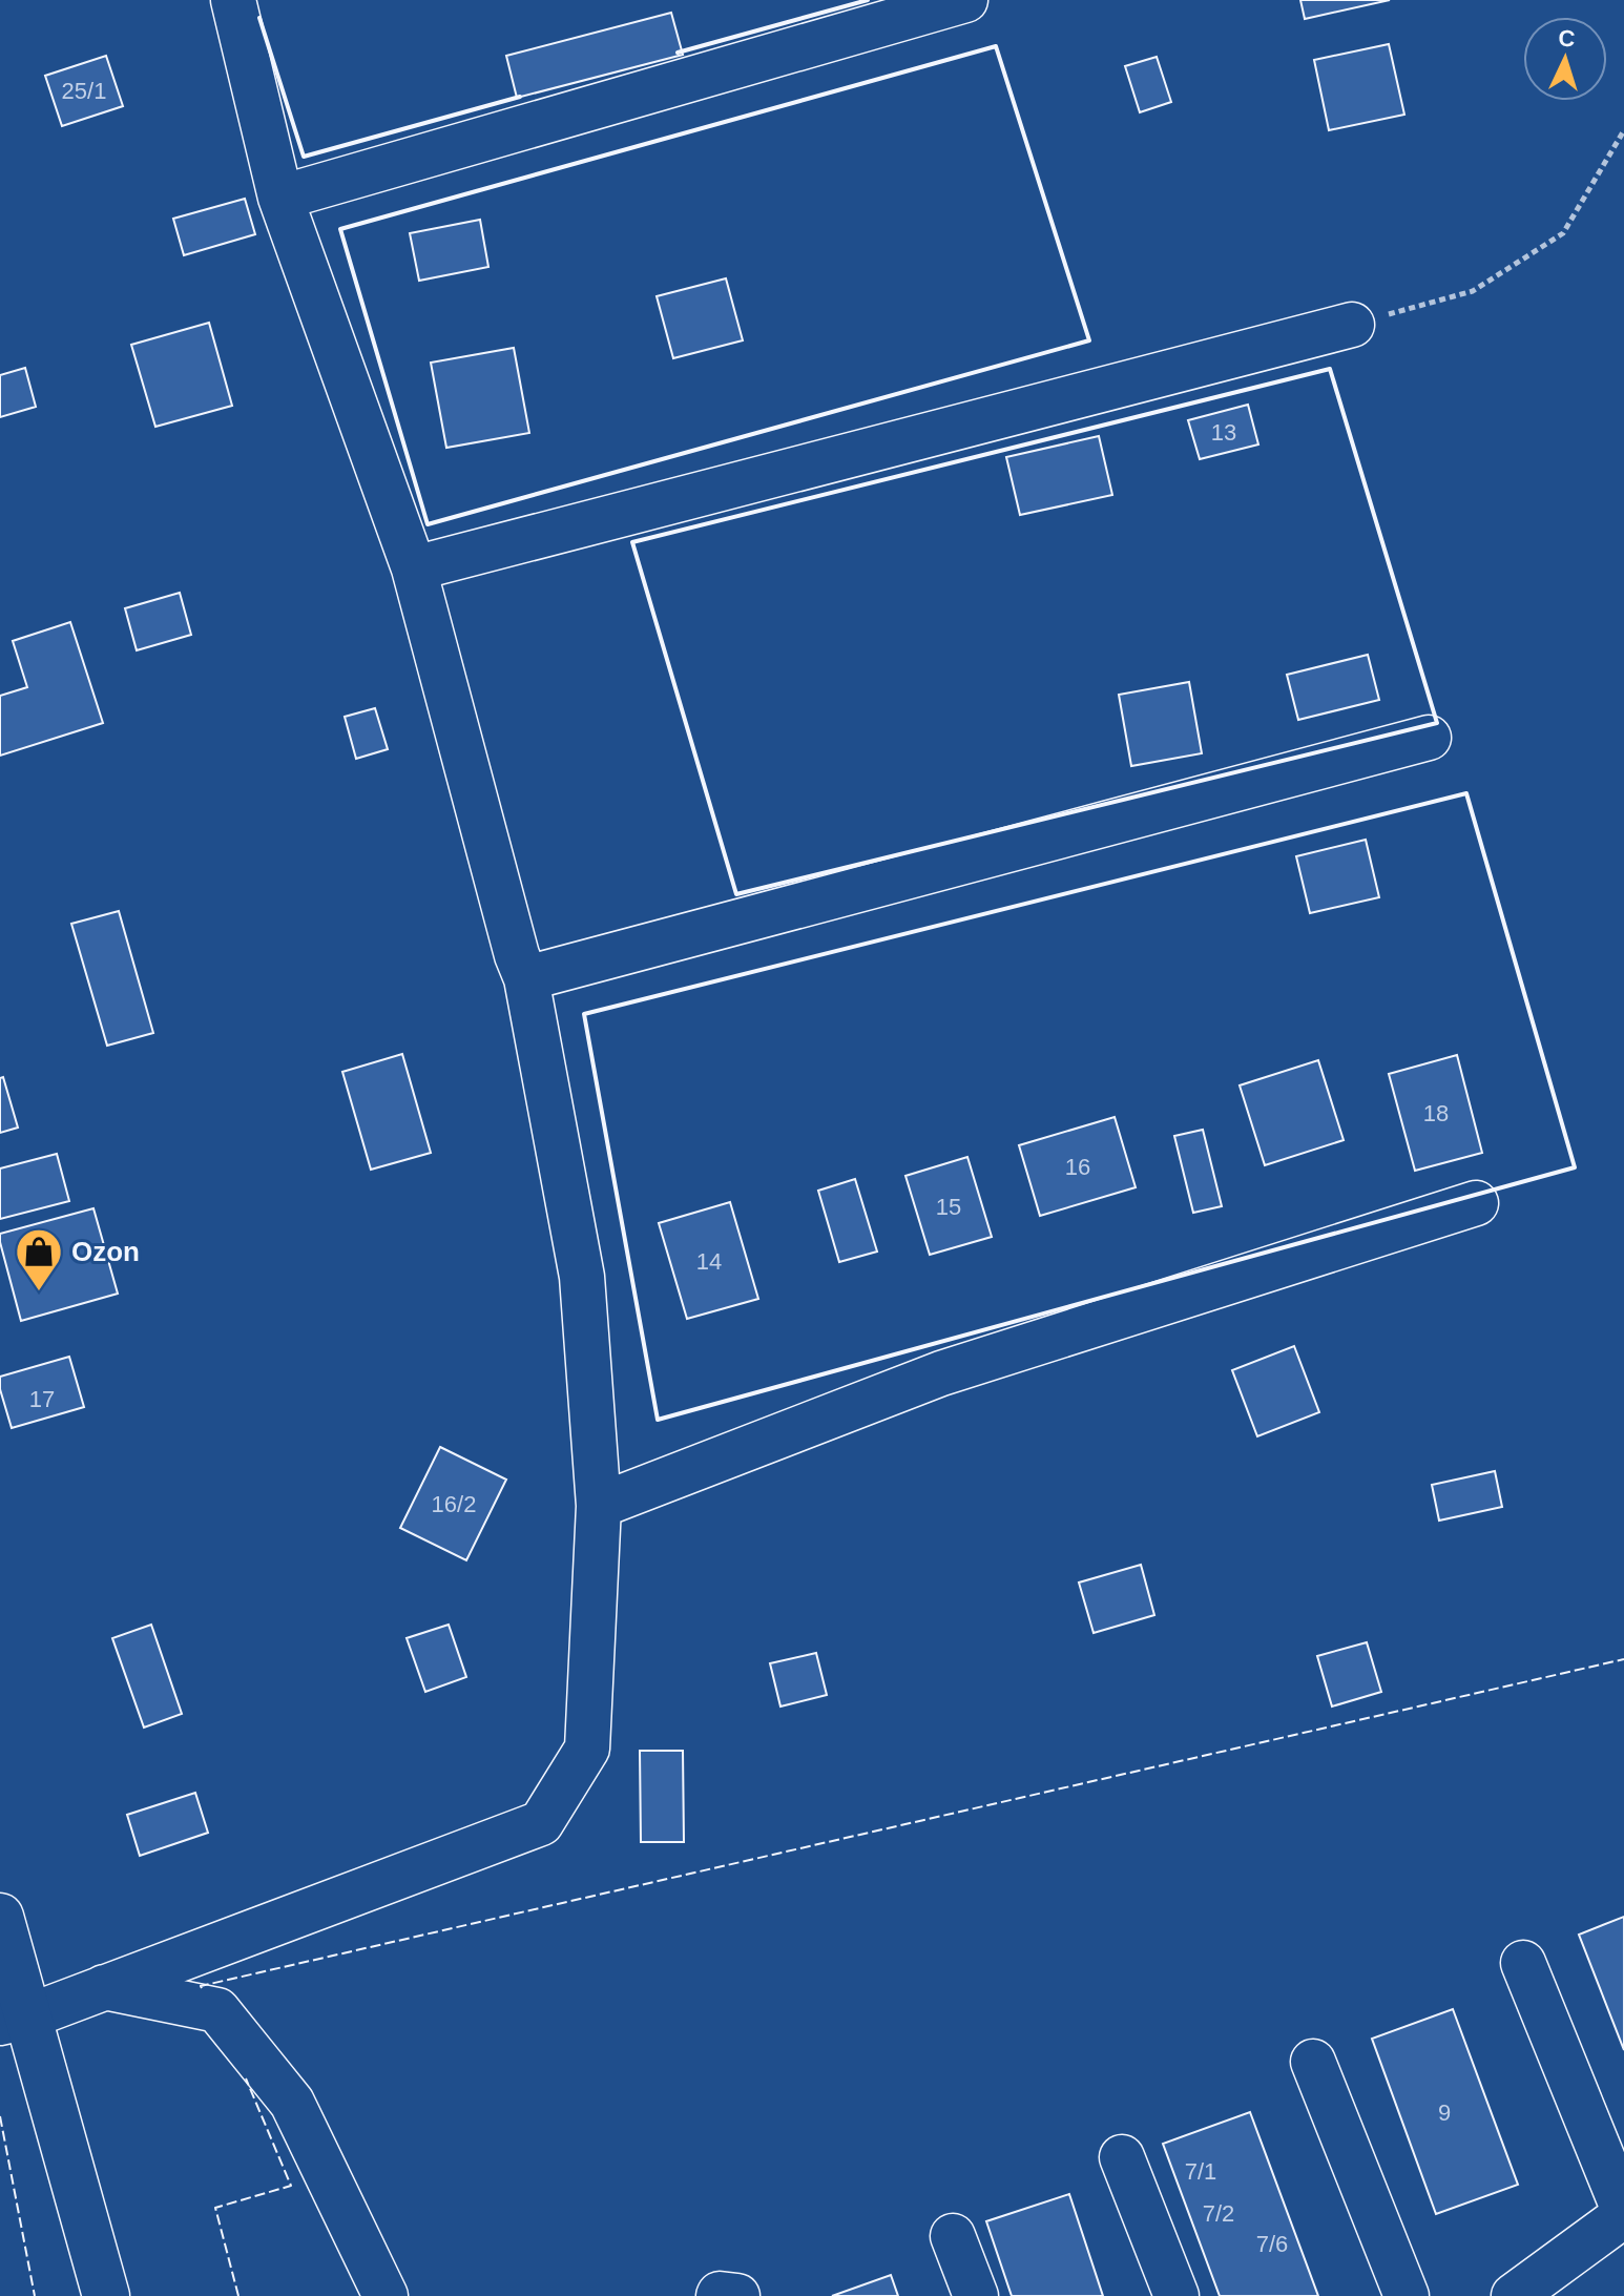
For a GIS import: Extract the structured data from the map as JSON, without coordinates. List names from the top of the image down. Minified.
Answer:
{"places":{"shop":["Ozon"]},"house_numbers":["25/1","13","18","16","15","14","17","16/2","9","7/1","7/2","7/6"],"north":"top"}
